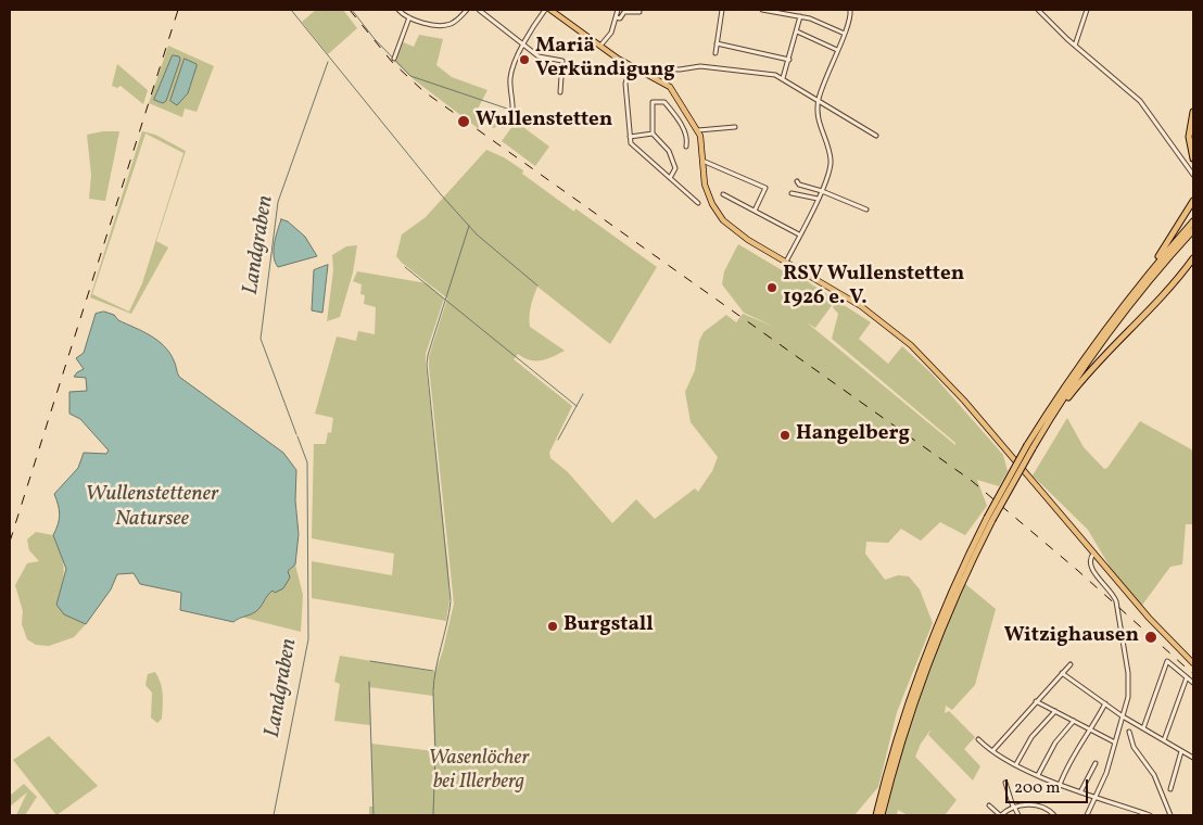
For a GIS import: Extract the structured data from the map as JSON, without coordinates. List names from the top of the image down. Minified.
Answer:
{"water":["Landgraben","Wullenstettener Natursee"],"parks":["Wasenlöcher bei Illerberg"],"places":["Mariä Verkündigung","Wullenstetten","RSV Wullenstetten 1926 e. V.","Hangelberg","Burgstall","Witzighausen"],"scale_bar":"200 m"}
